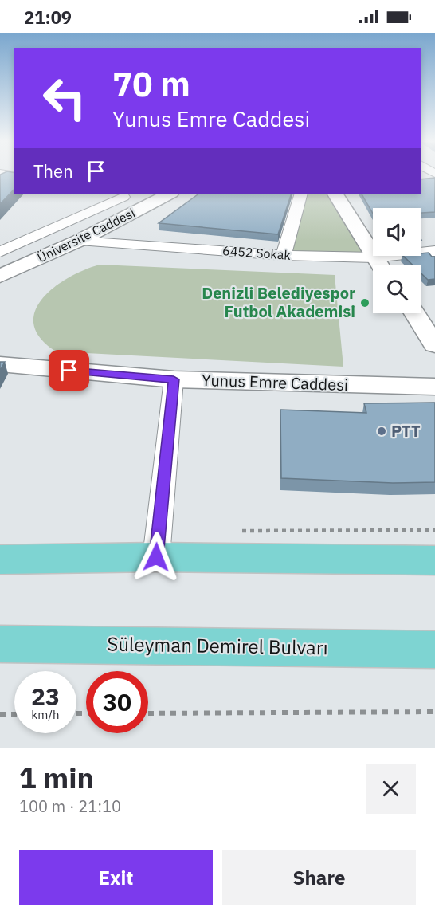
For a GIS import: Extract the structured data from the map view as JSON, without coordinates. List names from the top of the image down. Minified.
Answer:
{"streets":{"main road":["Süleyman Demirel Bulvarı"],"street":["Üniversite Caddesi","6452 Sokak","Yunus Emre Caddesi"]},"crossings":[["Üniversite Caddesi","6452 Sokak"]],"places":["Denizli Belediyespor Futbol Akademisi","PTT"],"page":{"status":"21:09","turn":["70 m","Yunus Emre Caddesi"],"then":"Then","speed":"23 km/h","limit":"30","heading":["1 min","100 m · 21:10"],"buttons":["Exit","Share"]}}
